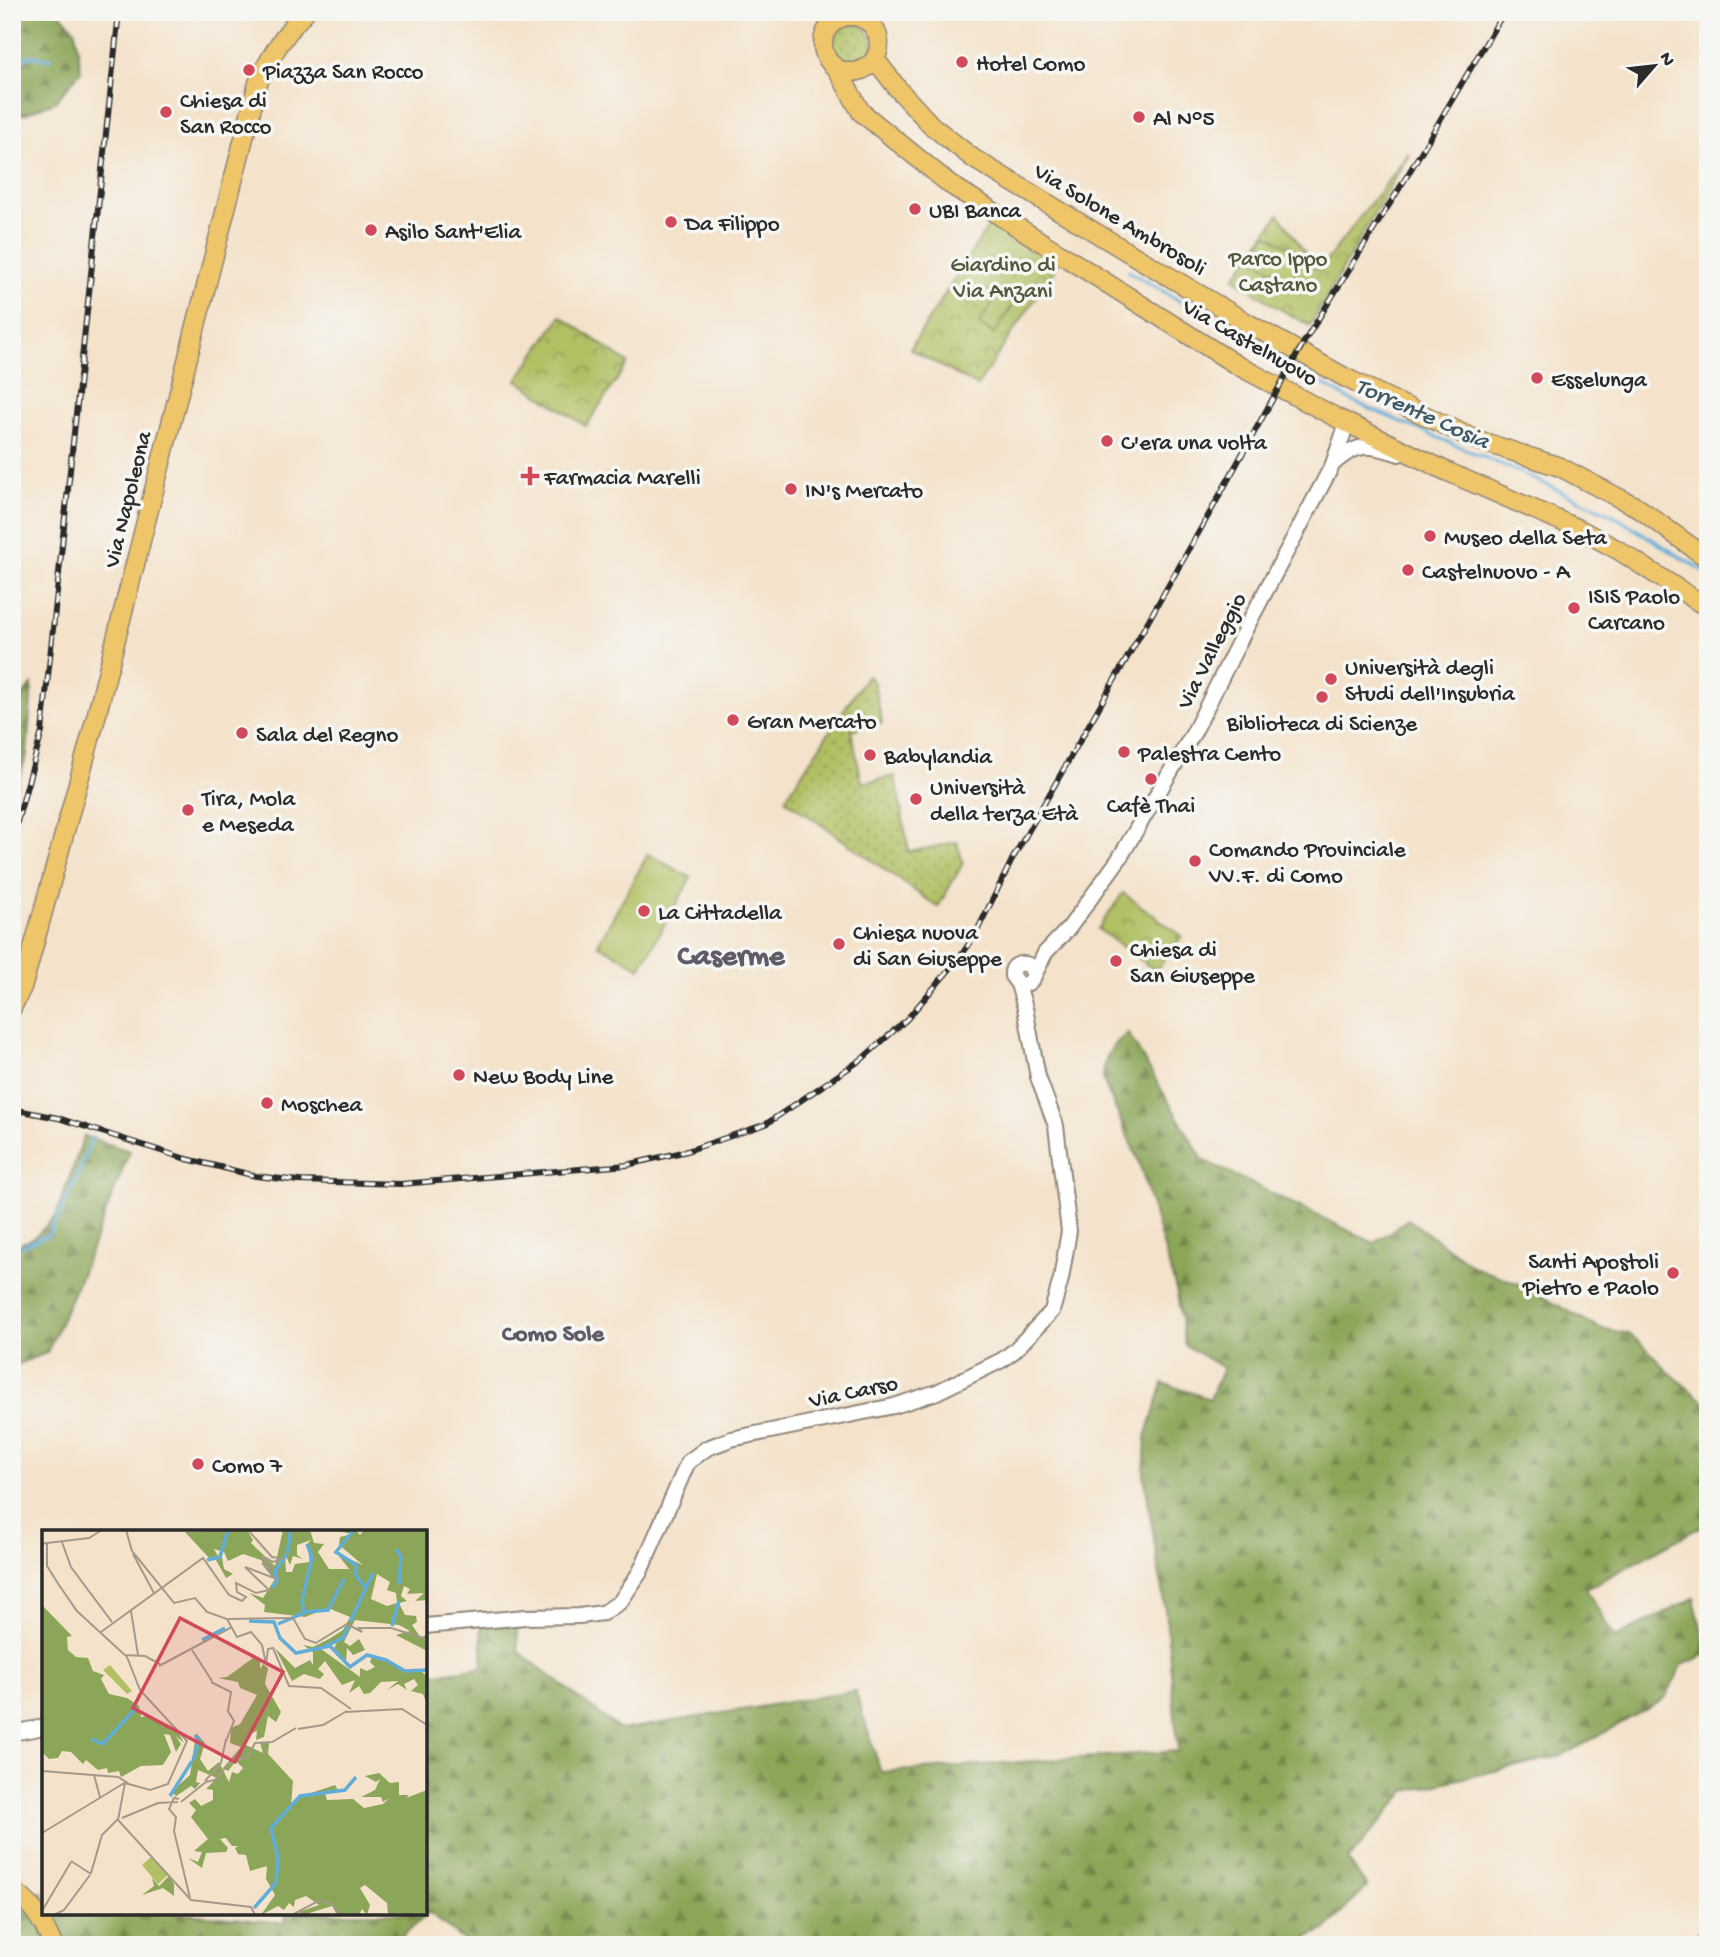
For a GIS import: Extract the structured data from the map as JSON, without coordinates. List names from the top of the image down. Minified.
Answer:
{"streets":{"main road":["Via Solone Ambrosoli","Via Castelnuovo","Via Napoleona"],"street":["Via Valleggio","Via Carso"]},"crossings":[["Via Solone Ambrosoli","Via Castelnuovo"],["Via Castelnuovo","Via Valleggio"],["Via Valleggio","Via Carso"]],"districts":["Caserme","Como Sole"],"water":["Torrente Cosia"],"parks":["Parco Ippo Castano","Giardino di Via Anzani"],"places":{"other":["Hotel Como","Piazza San Rocco","Chiesa di San Rocco","Al N°5","UBI Banca","Da Filippo","Asilo Sant'Elia","Esselunga","C'era una volta","IN's Mercato","Museo della Seta","Castelnuovo - A","ISIS Paolo Carcano","Università degli Studi dell'Insubria","Biblioteca di Scienze","Gran Mercato","Sala del Regno","Palestra Cento","Babylandia","Cafè Thai","Università della terza Età","Tira, Mola e Meseda","Comando Provinciale VV.F. di Como","La Cittadella","Chiesa nuova di San Giuseppe","Chiesa di San Giuseppe","New Body Line","Moschea","Santi Apostoli Pietro e Paolo","Como 7"],"health":["Farmacia Marelli"]},"north":"top right"}
